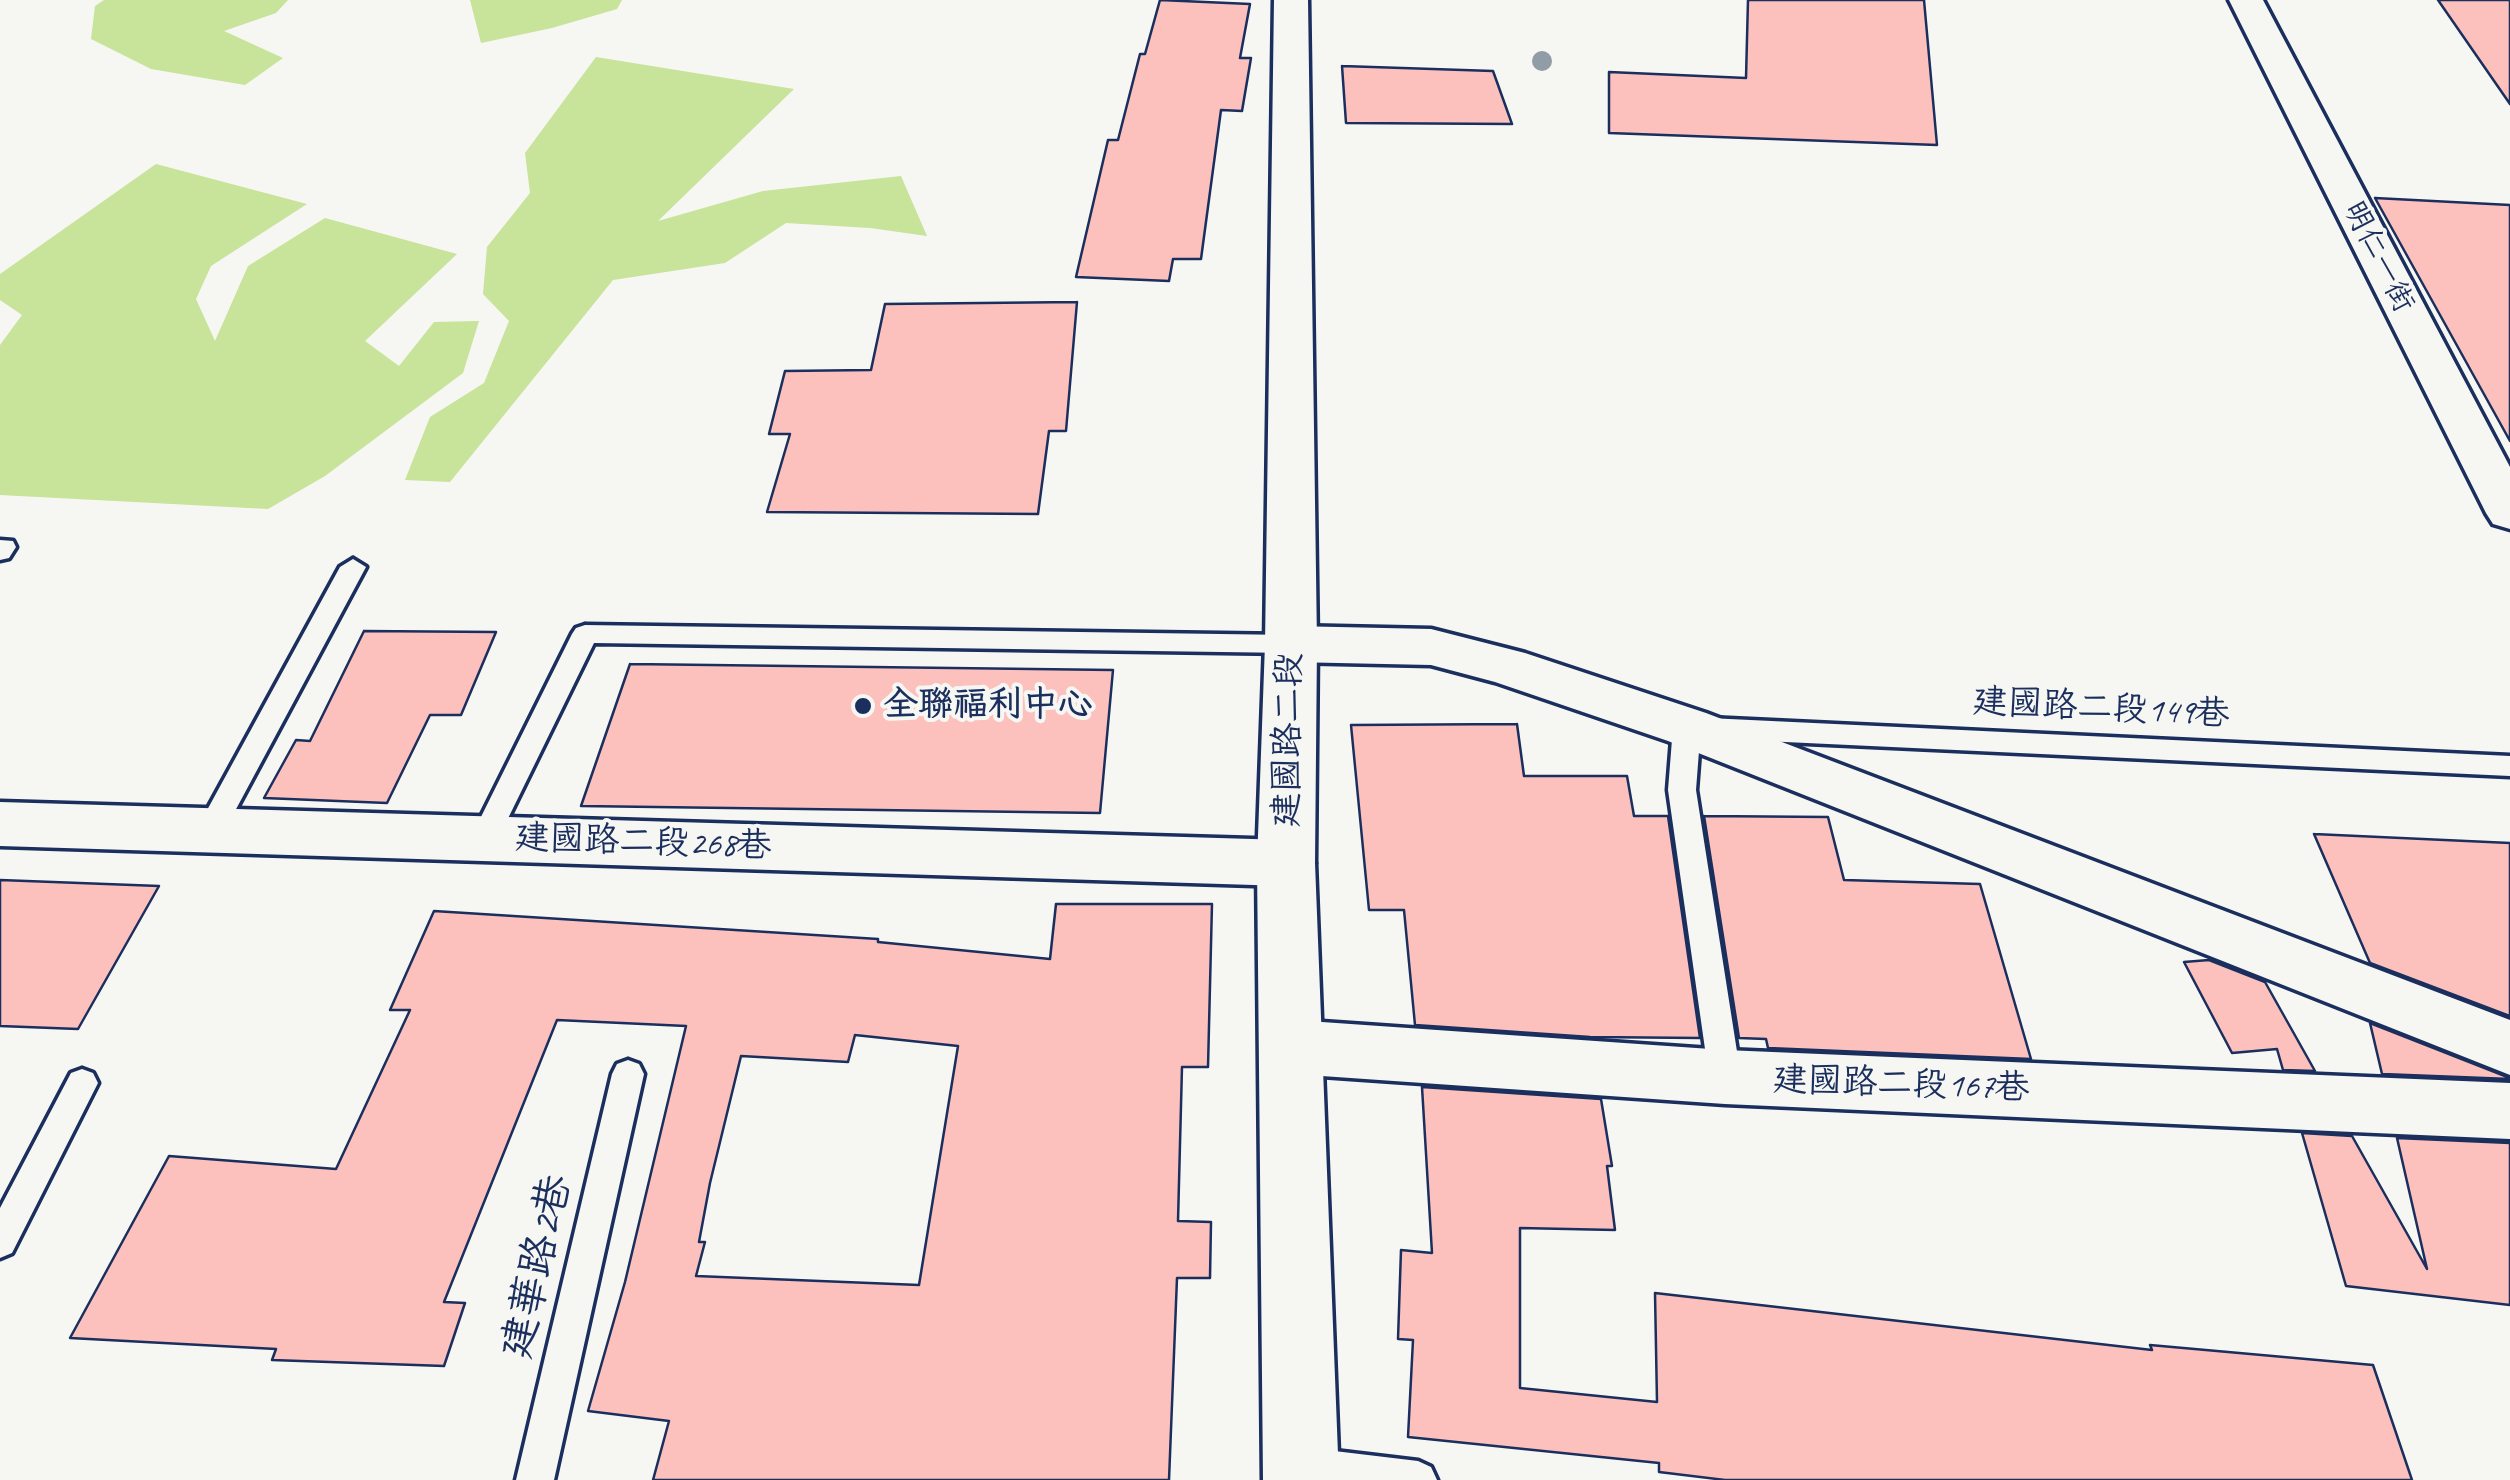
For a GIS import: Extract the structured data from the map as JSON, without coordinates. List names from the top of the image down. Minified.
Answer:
{"streets":{"street":["明仁一街","建國路二段","建國路二段268巷","建國路二段167巷"],"lane":["建國路二段149巷","建華路2巷"]},"crossings":[["建國路二段","建國路二段268巷"],["建國路二段","建國路二段167巷"]],"places":["全聯福利中心"]}
